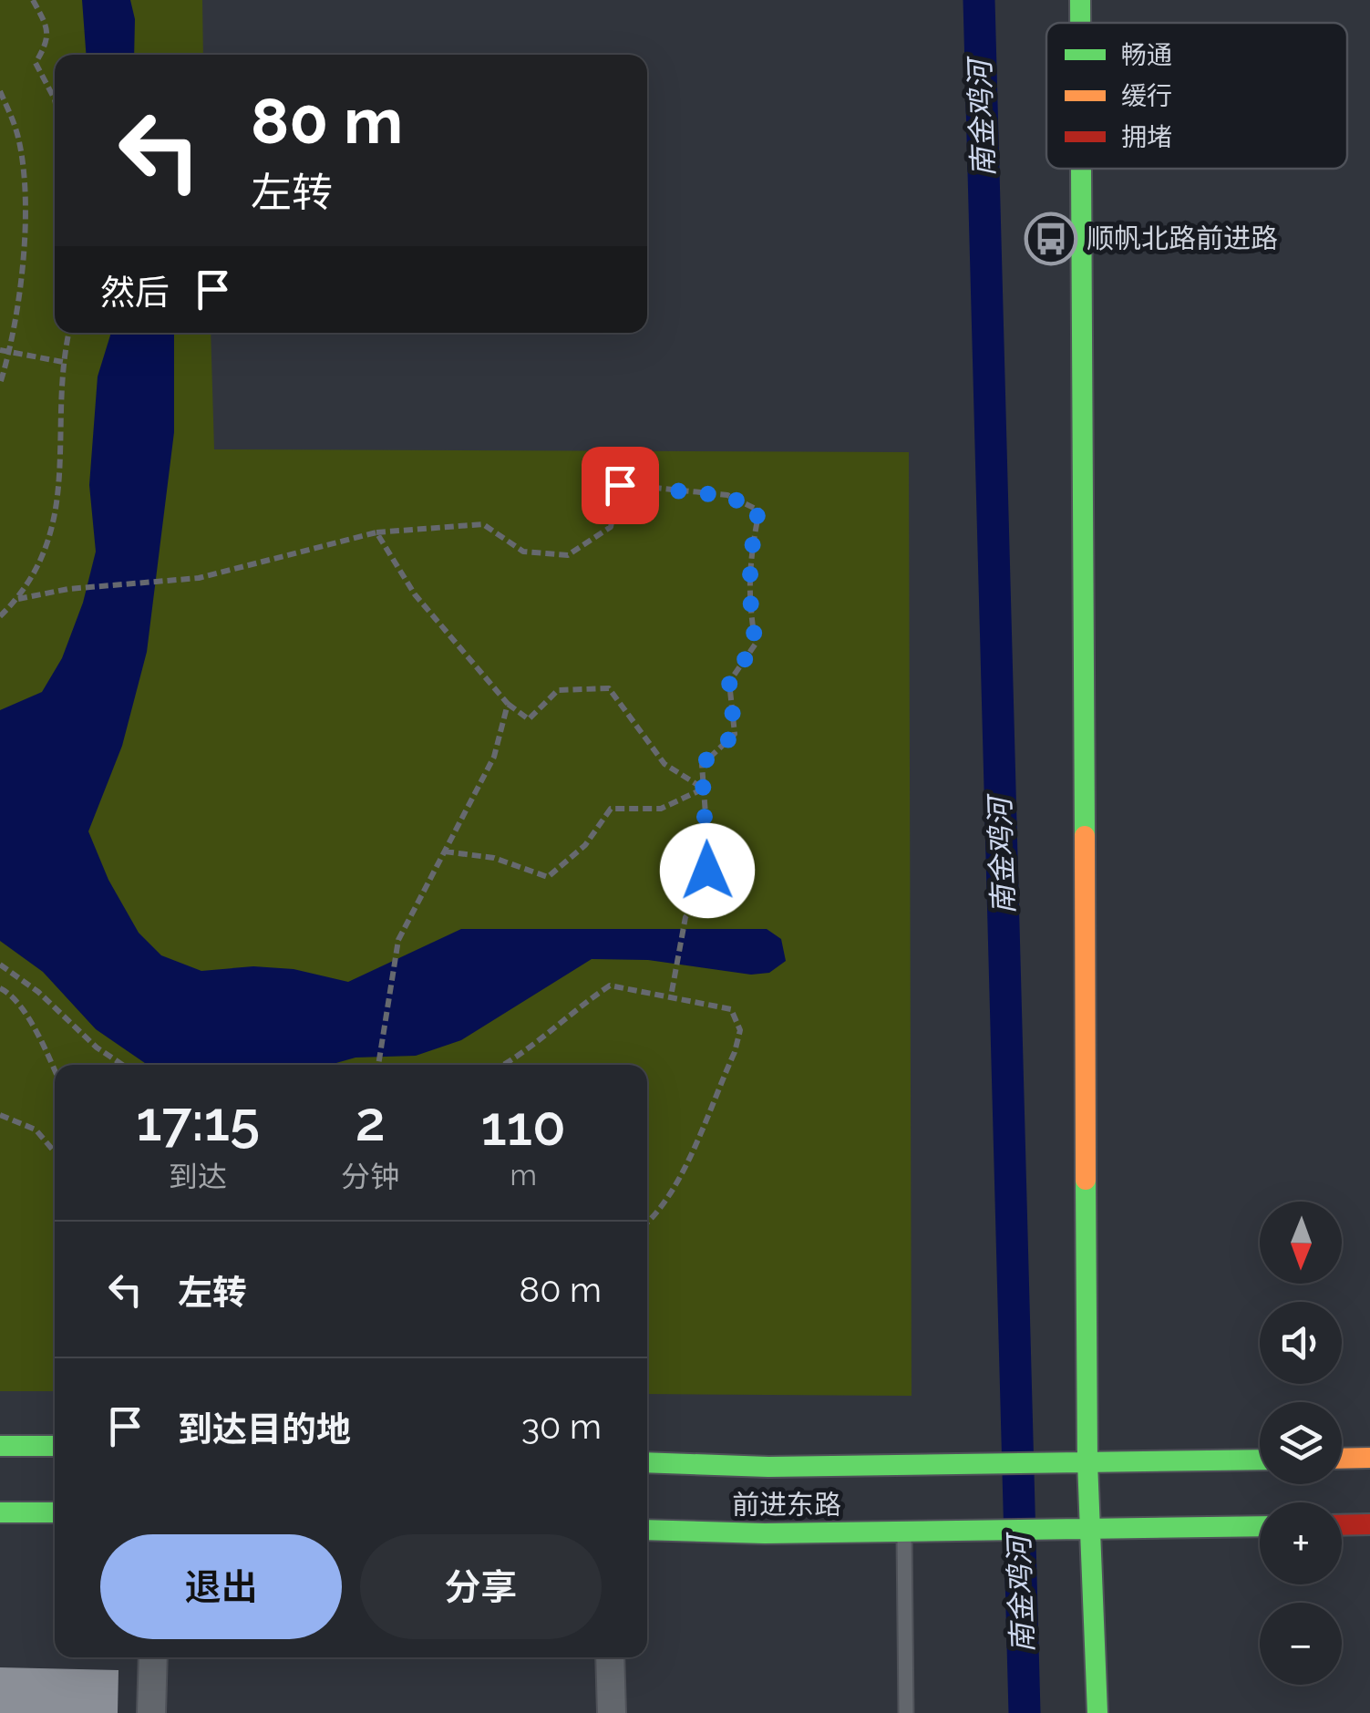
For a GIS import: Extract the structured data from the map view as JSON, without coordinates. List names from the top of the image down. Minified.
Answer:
{"streets":{"street":["前进东路"]},"water":["南金鸡河"],"places":{"bus stop":["顺帆北路前进路"]},"legend":["畅通","缓行","拥堵"],"north":"bottom","page":{"turn":["80 m","左转"],"then":"然后","eta":["17:15","到达","2","分钟","110","m"],"map_buttons":["+","−"],"list":[{"name":"左转","value":"80 m"},{"name":"到达目的地","value":"30 m"}],"buttons":["退出","分享"]}}
